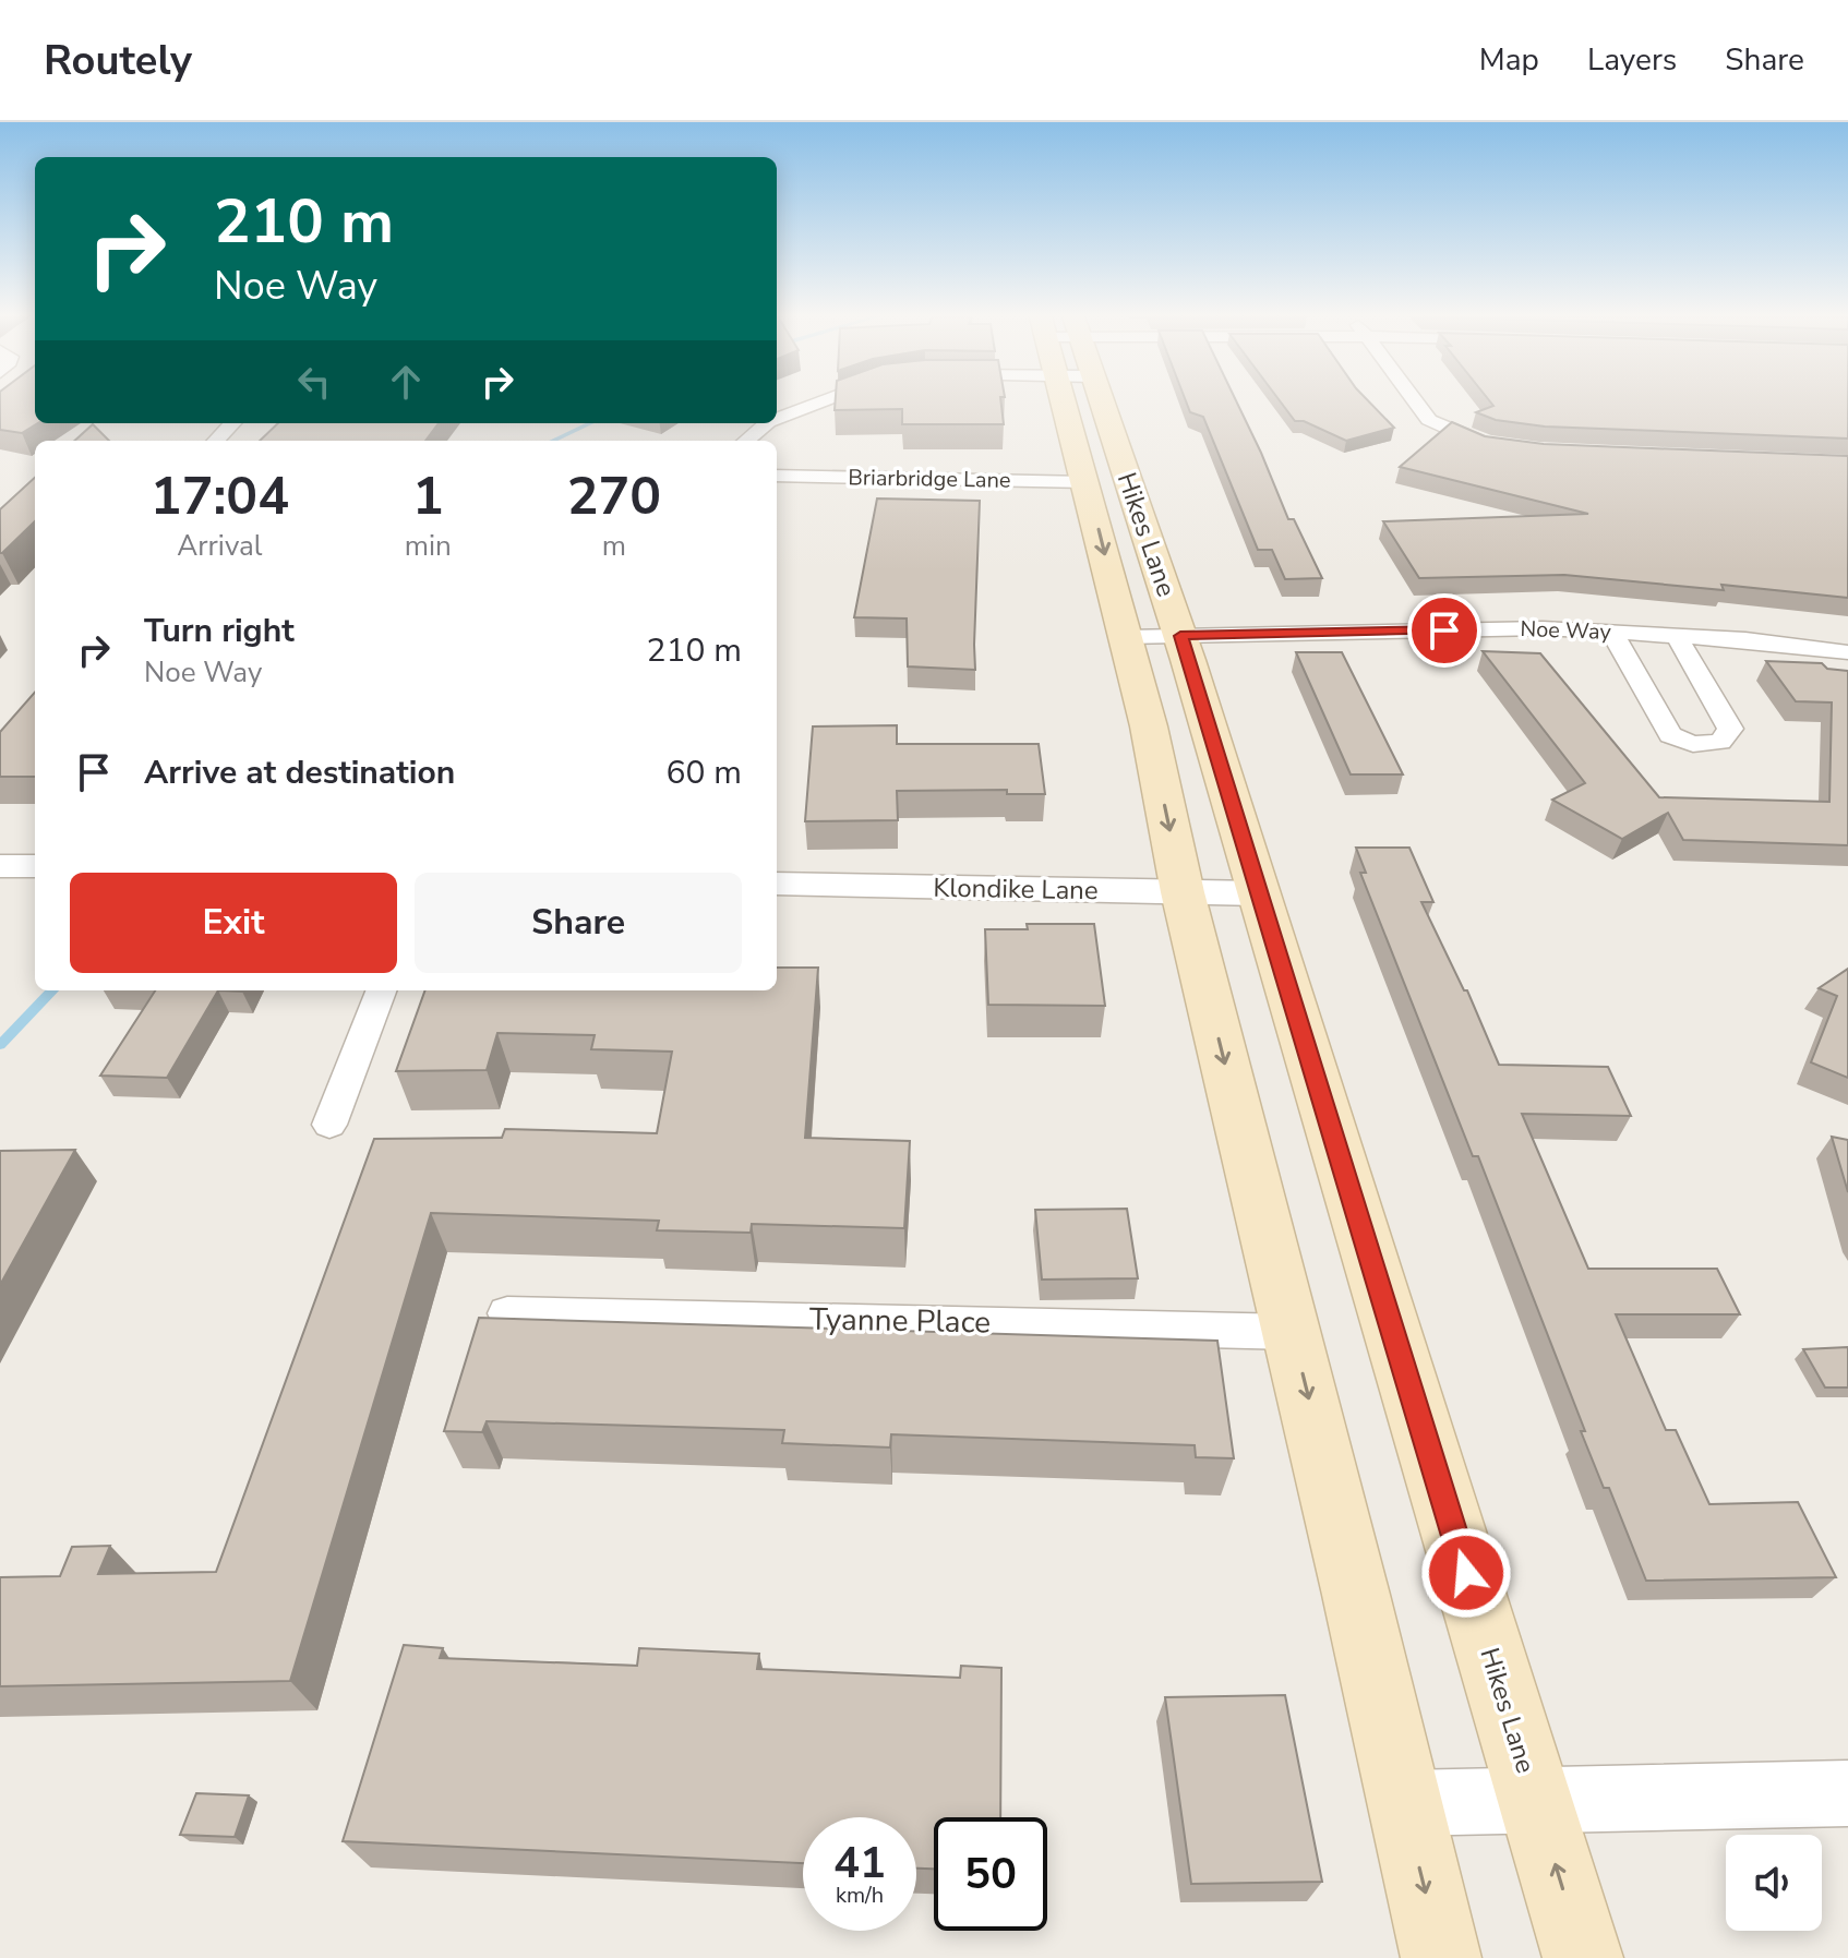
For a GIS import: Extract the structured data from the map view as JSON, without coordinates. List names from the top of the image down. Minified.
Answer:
{"streets":{"main road":["Hikes Lane"],"street":["Briarbridge Lane","Noe Way","Klondike Lane","Tyanne Place"]},"crossings":[["Briarbridge Lane","Hikes Lane"],["Hikes Lane","Noe Way"],["Hikes Lane","Klondike Lane"],["Hikes Lane","Tyanne Place"]],"page":{"header":"Routely","nav":["Map","Layers","Share"],"turn":["210 m","Noe Way"],"eta":["17:04","Arrival","1","min","270","m"],"list":[{"name":"Turn right","note":"Noe Way","value":"210 m"},{"name":"Arrive at destination","value":"60 m"}],"buttons":["Exit","Share"],"speed":"41 km/h","limit":"50"}}
